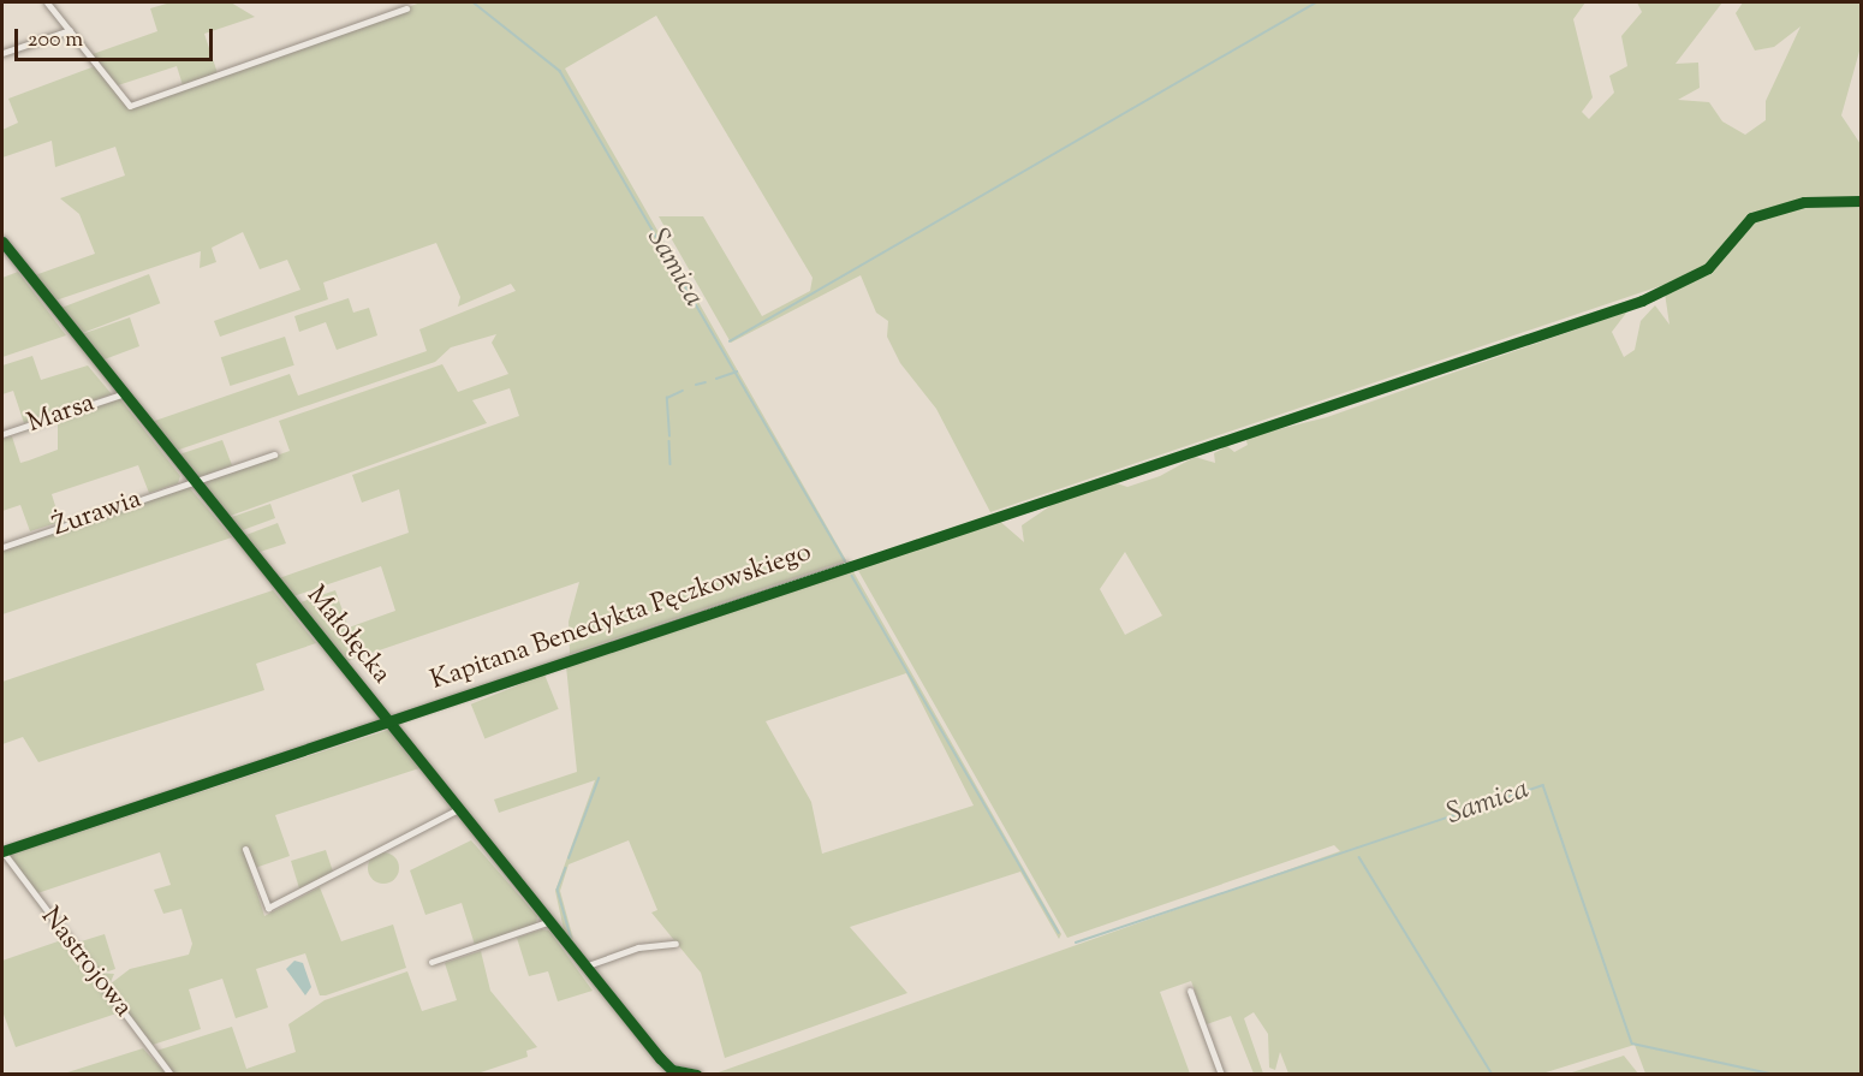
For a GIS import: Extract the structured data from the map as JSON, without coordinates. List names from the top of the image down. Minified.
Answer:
{"streets":{"street":["Marsa","Żurawia","Kapitana Benedykta Pęczkowskiego","Małołęcka","Nastrojowa"]},"crossings":[["Marsa","Małołęcka"],["Żurawia","Małołęcka"],["Kapitana Benedykta Pęczkowskiego","Małołęcka"],["Kapitana Benedykta Pęczkowskiego","Nastrojowa"]],"water":["Samica"],"scale_bar":"200 m"}
